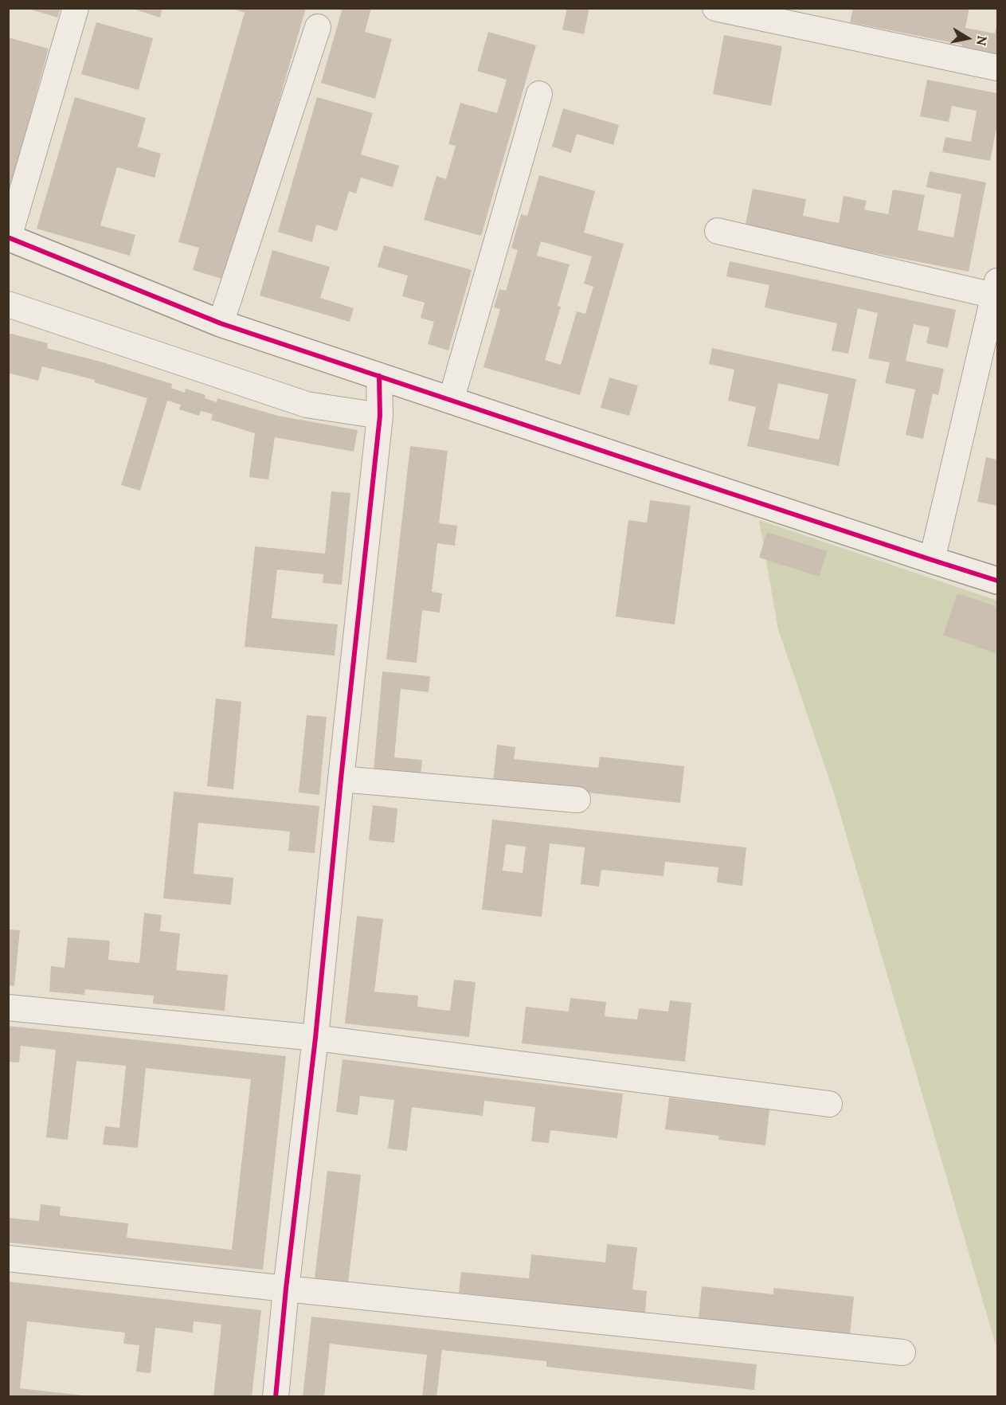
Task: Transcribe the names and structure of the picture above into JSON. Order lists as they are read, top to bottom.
{
  "north": "right"
}
